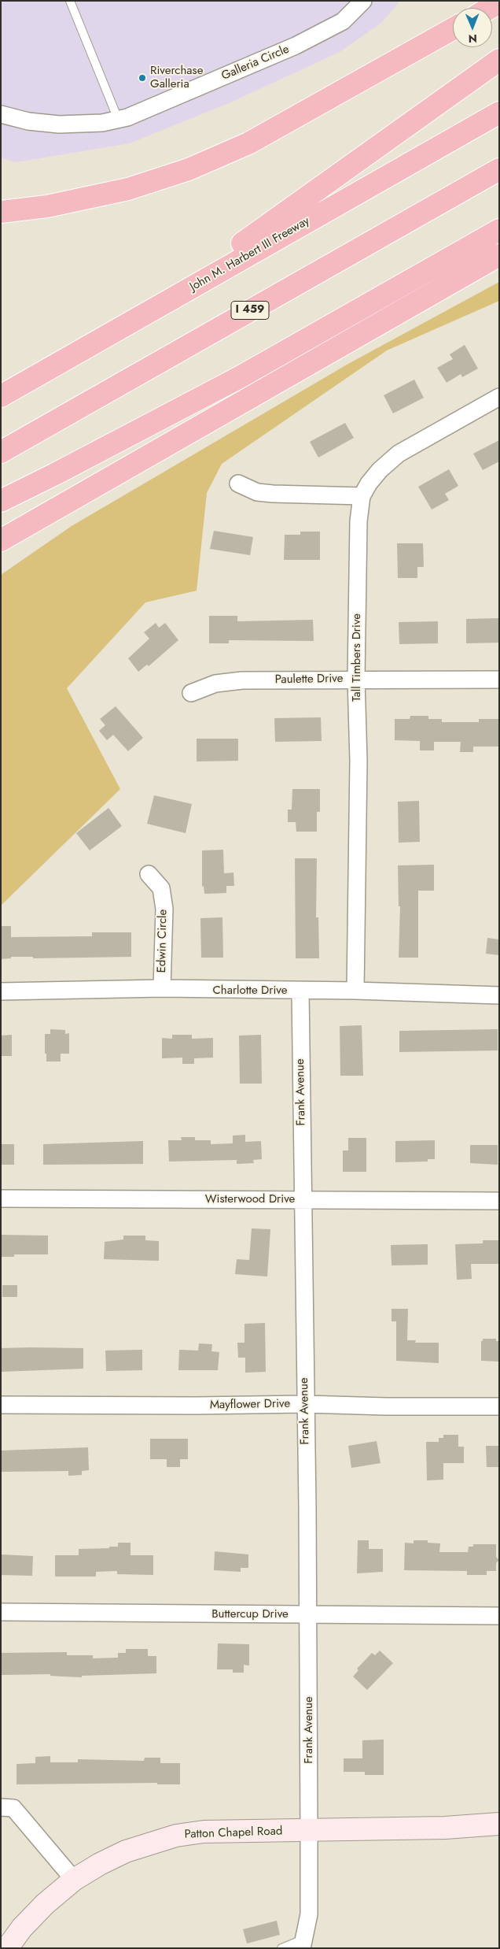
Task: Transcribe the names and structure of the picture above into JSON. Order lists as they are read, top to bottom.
{
  "streets": {
    "highway": ["John M. Harbert III Freeway", "I 459"],
    "street": [
      "Galleria Circle",
      "Tall Timbers Drive",
      "Paulette Drive",
      "Edwin Circle",
      "Charlotte Drive",
      "Frank Avenue",
      "Wisterwood Drive",
      "Mayflower Drive",
      "Buttercup Drive",
      "Patton Chapel Road"
    ]
  },
  "crossings": [
    ["Tall Timbers Drive", "Paulette Drive"],
    ["Tall Timbers Drive", "Charlotte Drive"],
    ["Edwin Circle", "Charlotte Drive"],
    ["Charlotte Drive", "Frank Avenue"],
    ["Frank Avenue", "Wisterwood Drive"],
    ["Frank Avenue", "Mayflower Drive"],
    ["Frank Avenue", "Buttercup Drive"],
    ["Frank Avenue", "Patton Chapel Road"]
  ],
  "places": ["Riverchase Galleria"],
  "north": "bottom"
}
